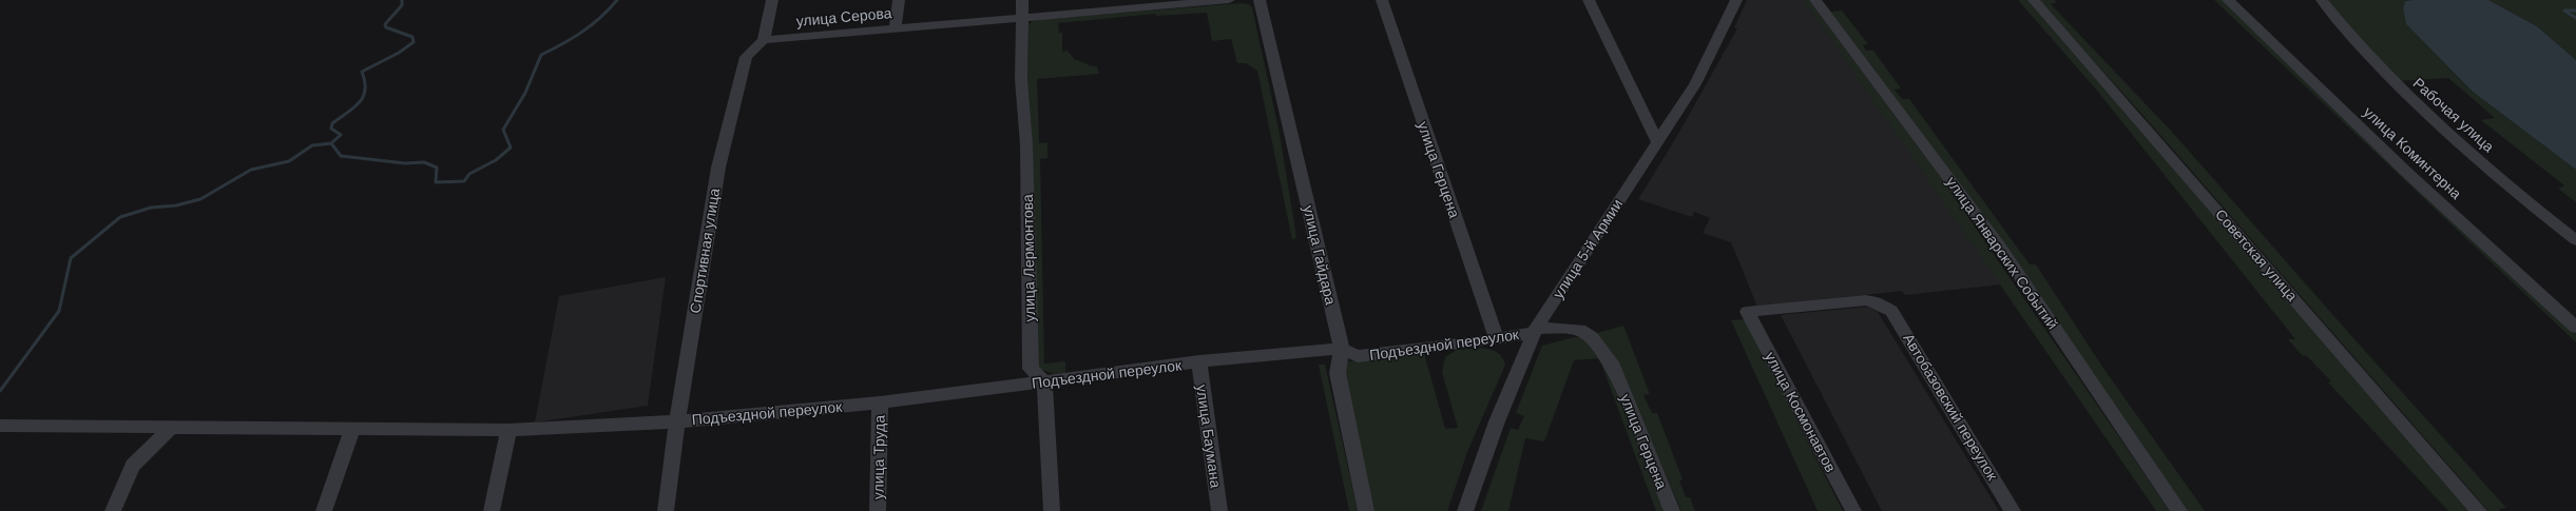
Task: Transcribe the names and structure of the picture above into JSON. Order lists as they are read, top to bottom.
{
  "streets": {
    "street": [
      "улица Серова",
      "Рабочая улица",
      "улица Коминтерна",
      "улица Герцена",
      "улица 5-й Армии",
      "Спортивная улица",
      "улица Январских Событий",
      "улица Гайдара",
      "Советская улица",
      "улица Лермонтова",
      "Подъездной переулок",
      "Автобазовский переулок",
      "улица Космонавтов",
      "улица Баумана",
      "улица Труда"
    ]
  },
  "crossings": [
    ["улица Серова", "Спортивная улица"],
    ["улица Серова", "улица Лермонтова"],
    ["улица Герцена", "улица 5-й Армии"],
    ["улица Герцена", "Подъездной переулок"],
    ["улица 5-й Армии", "Подъездной переулок"],
    ["Спортивная улица", "Подъездной переулок"],
    ["улица Гайдара", "Подъездной переулок"],
    ["улица Лермонтова", "Подъездной переулок"],
    ["Подъездной переулок", "улица Баумана"],
    ["Подъездной переулок", "улица Труда"],
    ["Автобазовский переулок", "улица Космонавтов"]
  ]
}
